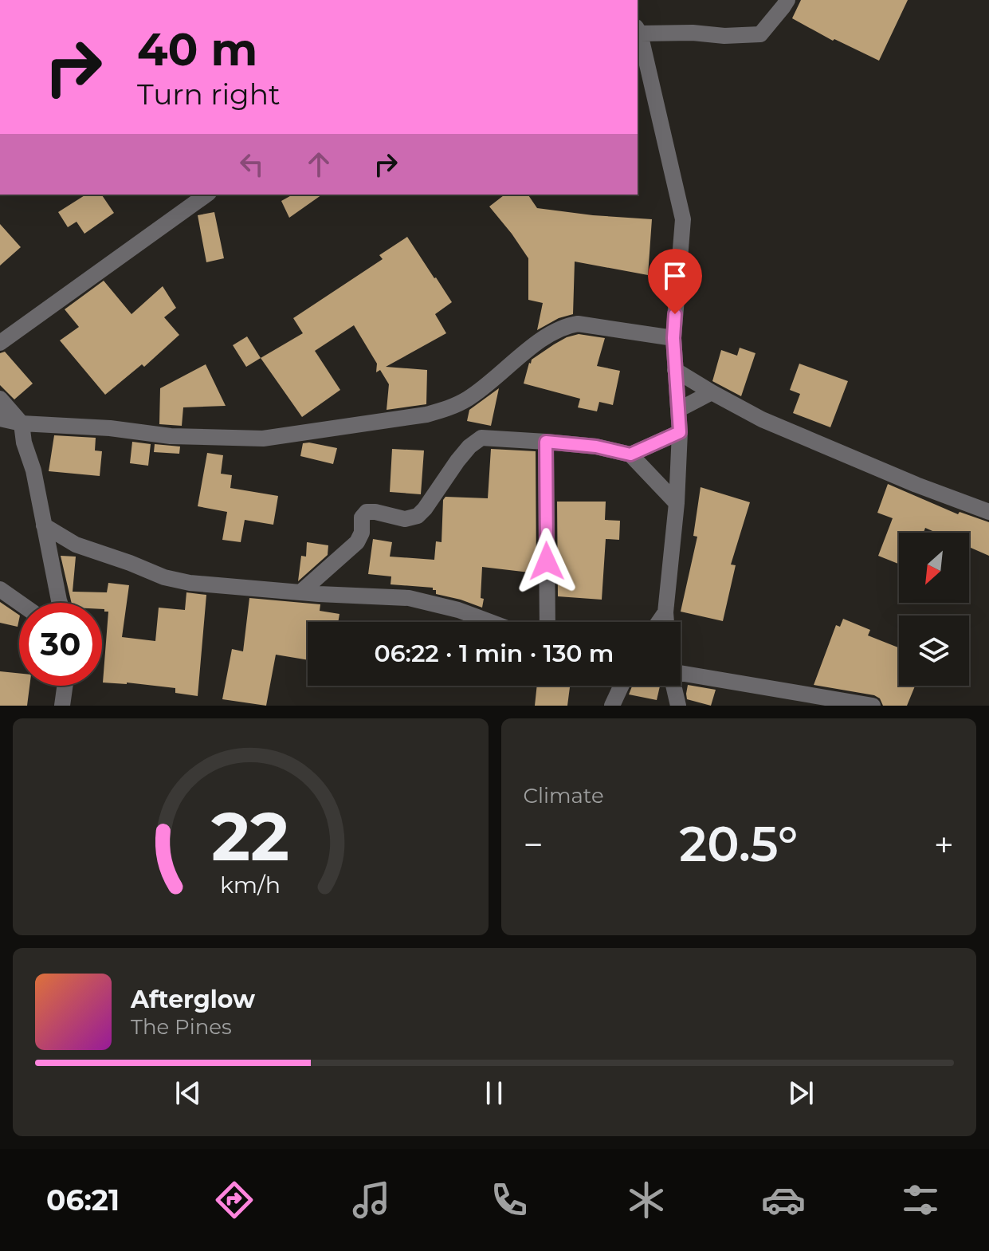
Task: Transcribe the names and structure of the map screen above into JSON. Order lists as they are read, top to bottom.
{
  "north": "bottom left",
  "page": {
    "turn": ["40 m", "Turn right"],
    "limit": "30",
    "trip": "06:22 · 1 min · 130 m",
    "tile": "Climate",
    "heat": ["−", "20.5°", "+"],
    "song": ["Afterglow", "The Pines"],
    "tabs": "06:21",
    "gauge": ["22", "km/h"]
  }
}
